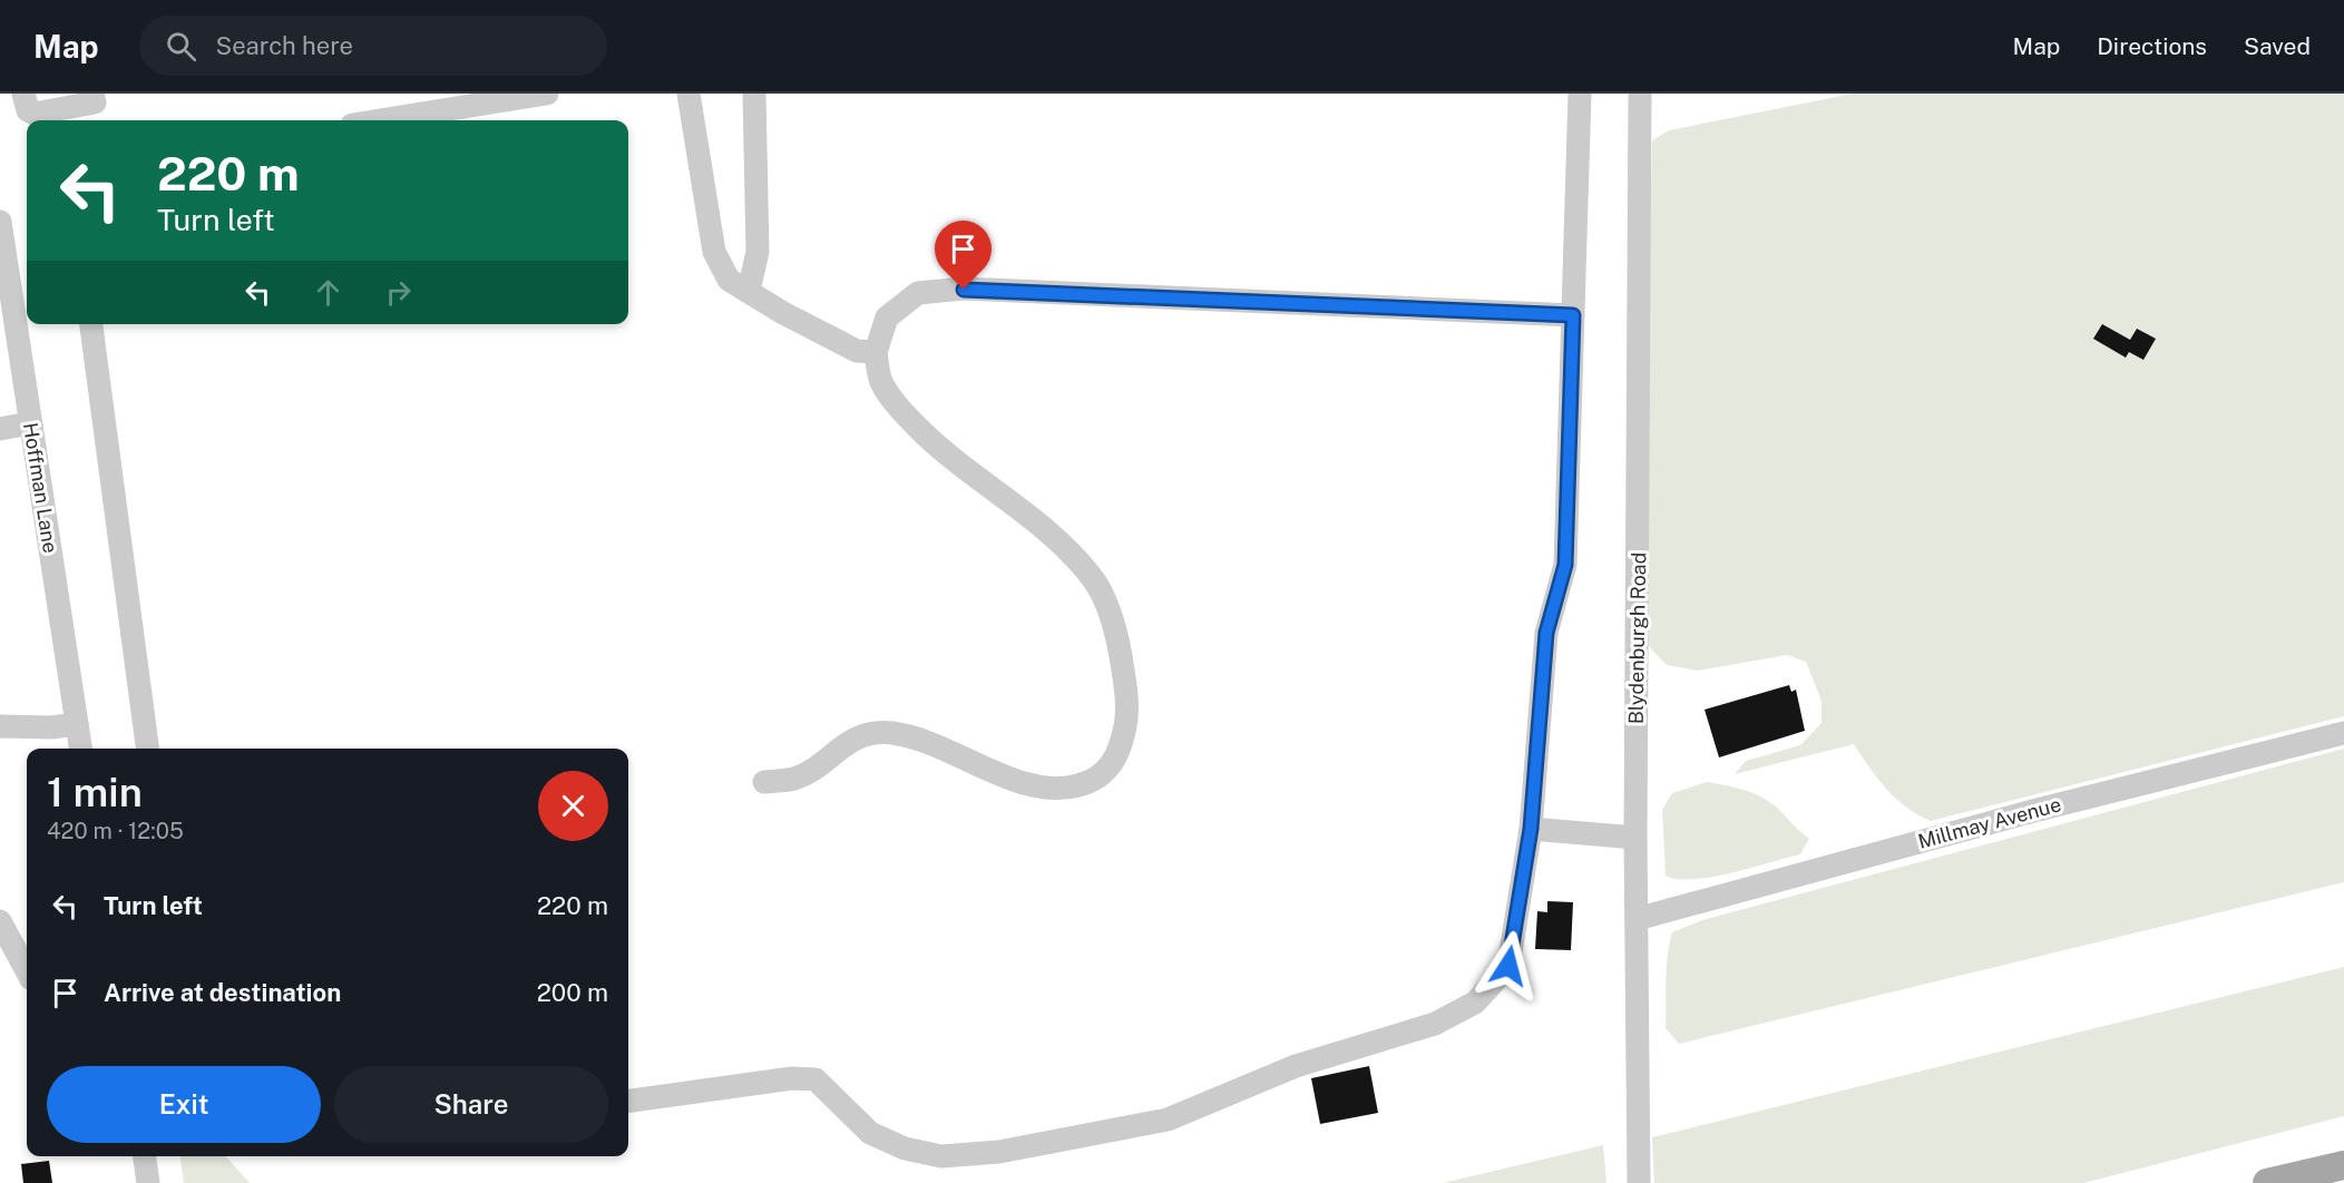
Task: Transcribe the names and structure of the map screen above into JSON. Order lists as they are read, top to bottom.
{
  "streets": {
    "street": ["Hoffman Lane", "Blydenburgh Road", "Millmay Avenue"]
  },
  "crossings": [
    ["Blydenburgh Road", "Millmay Avenue"]
  ],
  "page": {
    "header": "Map",
    "search": "Search here",
    "nav": ["Map", "Directions", "Saved"],
    "turn": ["220 m", "Turn left"],
    "heading": ["1 min", "420 m · 12:05"],
    "list": [
      {
        "name": "Turn left",
        "value": "220 m"
      },
      {
        "name": "Arrive at destination",
        "value": "200 m"
      }
    ],
    "buttons": ["Exit", "Share"]
  }
}
